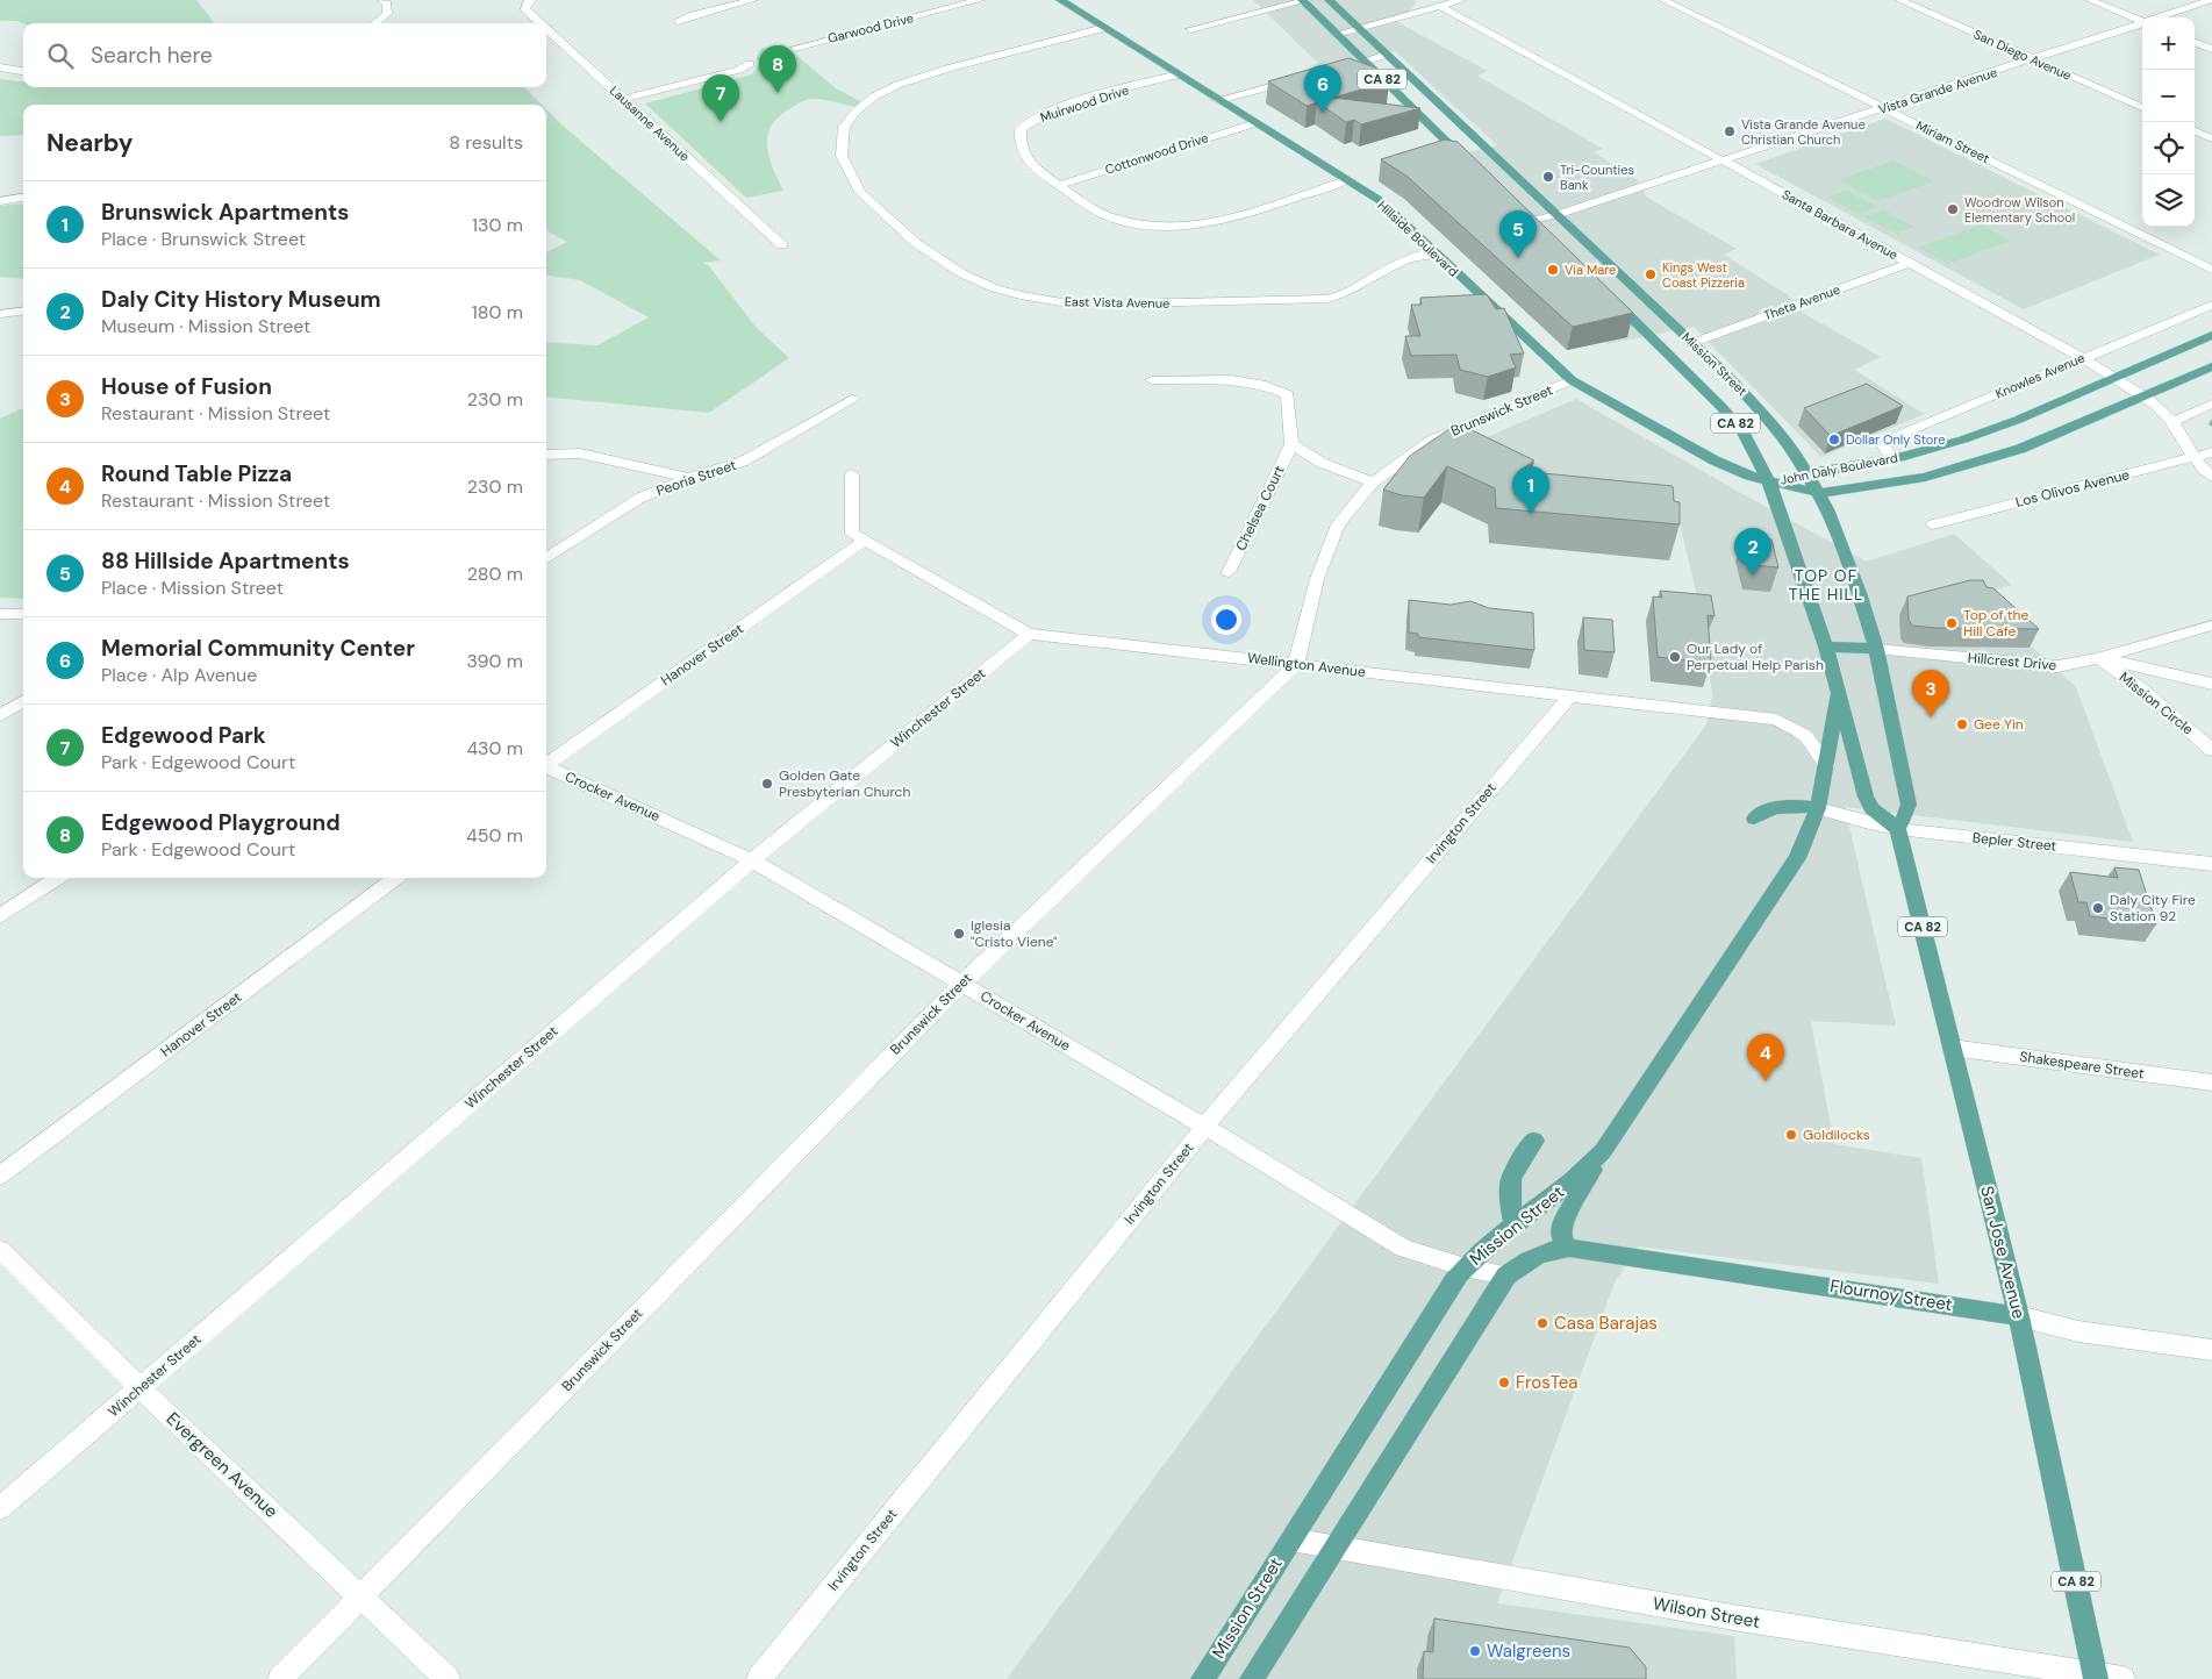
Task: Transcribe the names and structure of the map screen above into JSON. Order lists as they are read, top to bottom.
{
  "streets": {
    "main road": [
      "CA 82",
      "Hillside Boulevard",
      "Mission Street",
      "John Daly Boulevard",
      "San Jose Avenue",
      "Flournoy Street"
    ],
    "street": [
      "Garwood Drive",
      "San Diego Avenue",
      "Vista Grande Avenue",
      "Muirwood Drive",
      "Lausanne Avenue",
      "Miriam Street",
      "Cottonwood Drive",
      "Santa Barbara Avenue",
      "East Vista Avenue",
      "Theta Avenue",
      "Knowles Avenue",
      "Brunswick Street",
      "Peoria Street",
      "Los Olivos Avenue",
      "Chelsea Court",
      "Hanover Street",
      "Hillcrest Drive",
      "Wellington Avenue",
      "Mission Circle",
      "Winchester Street",
      "Crocker Avenue",
      "Irvington Street",
      "Bepler Street",
      "Shakespeare Street",
      "Evergreen Avenue",
      "Wilson Street"
    ]
  },
  "crossings": [
    ["San Diego Avenue", "Vista Grande Avenue"],
    ["Vista Grande Avenue", "Miriam Street"],
    ["Vista Grande Avenue", "Santa Barbara Avenue"],
    ["Vista Grande Avenue", "Mission Street"],
    ["Muirwood Drive", "Cottonwood Drive"],
    ["Muirwood Drive", "Hillside Boulevard"],
    ["Cottonwood Drive", "Hillside Boulevard"],
    ["Santa Barbara Avenue", "Theta Avenue"],
    ["Santa Barbara Avenue", "Knowles Avenue"],
    ["Santa Barbara Avenue", "John Daly Boulevard"],
    ["Santa Barbara Avenue", "Los Olivos Avenue"],
    ["Hillside Boulevard", "East Vista Avenue"],
    ["Hillside Boulevard", "Mission Street"],
    ["Hillside Boulevard", "Brunswick Street"],
    ["Hillside Boulevard", "John Daly Boulevard"],
    ["Theta Avenue", "Mission Street"],
    ["Mission Street", "John Daly Boulevard"],
    ["Mission Street", "Hillcrest Drive"],
    ["Mission Street", "Wellington Avenue"],
    ["Mission Street", "Crocker Avenue"],
    ["Mission Street", "Bepler Street"],
    ["Mission Street", "San Jose Avenue"],
    ["Mission Street", "Flournoy Street"],
    ["Mission Street", "Wilson Street"],
    ["Knowles Avenue", "John Daly Boulevard"],
    ["Brunswick Street", "Wellington Avenue"],
    ["Brunswick Street", "Crocker Avenue"],
    ["Brunswick Street", "Evergreen Avenue"],
    ["Hanover Street", "Wellington Avenue"],
    ["Hillcrest Drive", "Mission Circle"],
    ["Wellington Avenue", "Winchester Street"],
    ["Wellington Avenue", "Irvington Street"],
    ["Winchester Street", "Crocker Avenue"],
    ["Winchester Street", "Evergreen Avenue"],
    ["Crocker Avenue", "Irvington Street"],
    ["Crocker Avenue", "Flournoy Street"],
    ["Bepler Street", "San Jose Avenue"],
    ["Shakespeare Street", "San Jose Avenue"],
    ["San Jose Avenue", "Flournoy Street"],
    ["San Jose Avenue", "Wilson Street"]
  ],
  "districts": ["TOP OF THE HILL"],
  "places": [
    "Vista Grande Avenue Christian Church",
    "Tri-Counties Bank",
    "Woodrow Wilson Elementary School",
    "Via Mare",
    "Kings West Coast Pizzeria",
    "Dollar Only Store",
    "Top of the Hill Cafe",
    "Our Lady of Perpetual Help Parish",
    "Gee Yin",
    "Golden Gate Presbyterian Church",
    "Daly City Fire Station 92",
    "Iglesia \"Cristo Viene\"",
    "Goldilocks",
    "Casa Barajas",
    "FrosTea",
    "Walgreens"
  ],
  "page": {
    "map_buttons": ["+", "−"],
    "search": "Search here",
    "pins": [
      "8",
      "6",
      "7",
      "5",
      "1",
      "2",
      "3",
      "4"
    ],
    "heading": ["Nearby", "8 results"],
    "list": [
      {
        "mark": "1",
        "name": "Brunswick Apartments",
        "note": "Place · Brunswick Street",
        "value": "130 m"
      },
      {
        "mark": "2",
        "name": "Daly City History Museum",
        "note": "Museum · Mission Street",
        "value": "180 m"
      },
      {
        "mark": "3",
        "name": "House of Fusion",
        "note": "Restaurant · Mission Street",
        "value": "230 m"
      },
      {
        "mark": "4",
        "name": "Round Table Pizza",
        "note": "Restaurant · Mission Street",
        "value": "230 m"
      },
      {
        "mark": "5",
        "name": "88 Hillside Apartments",
        "note": "Place · Mission Street",
        "value": "280 m"
      },
      {
        "mark": "6",
        "name": "Memorial Community Center",
        "note": "Place · Alp Avenue",
        "value": "390 m"
      },
      {
        "mark": "7",
        "name": "Edgewood Park",
        "note": "Park · Edgewood Court",
        "value": "430 m"
      },
      {
        "mark": "8",
        "name": "Edgewood Playground",
        "note": "Park · Edgewood Court",
        "value": "450 m"
      }
    ]
  }
}
